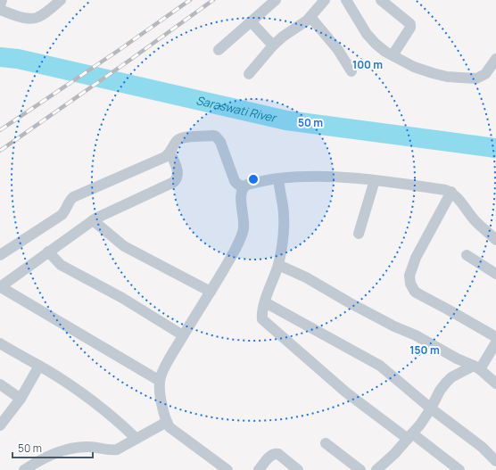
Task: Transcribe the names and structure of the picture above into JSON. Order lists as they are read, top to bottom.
{
  "water": ["Saraswati River"],
  "scale_bar": "50 m",
  "rings": ["100 m", "50 m", "150 m"]
}
